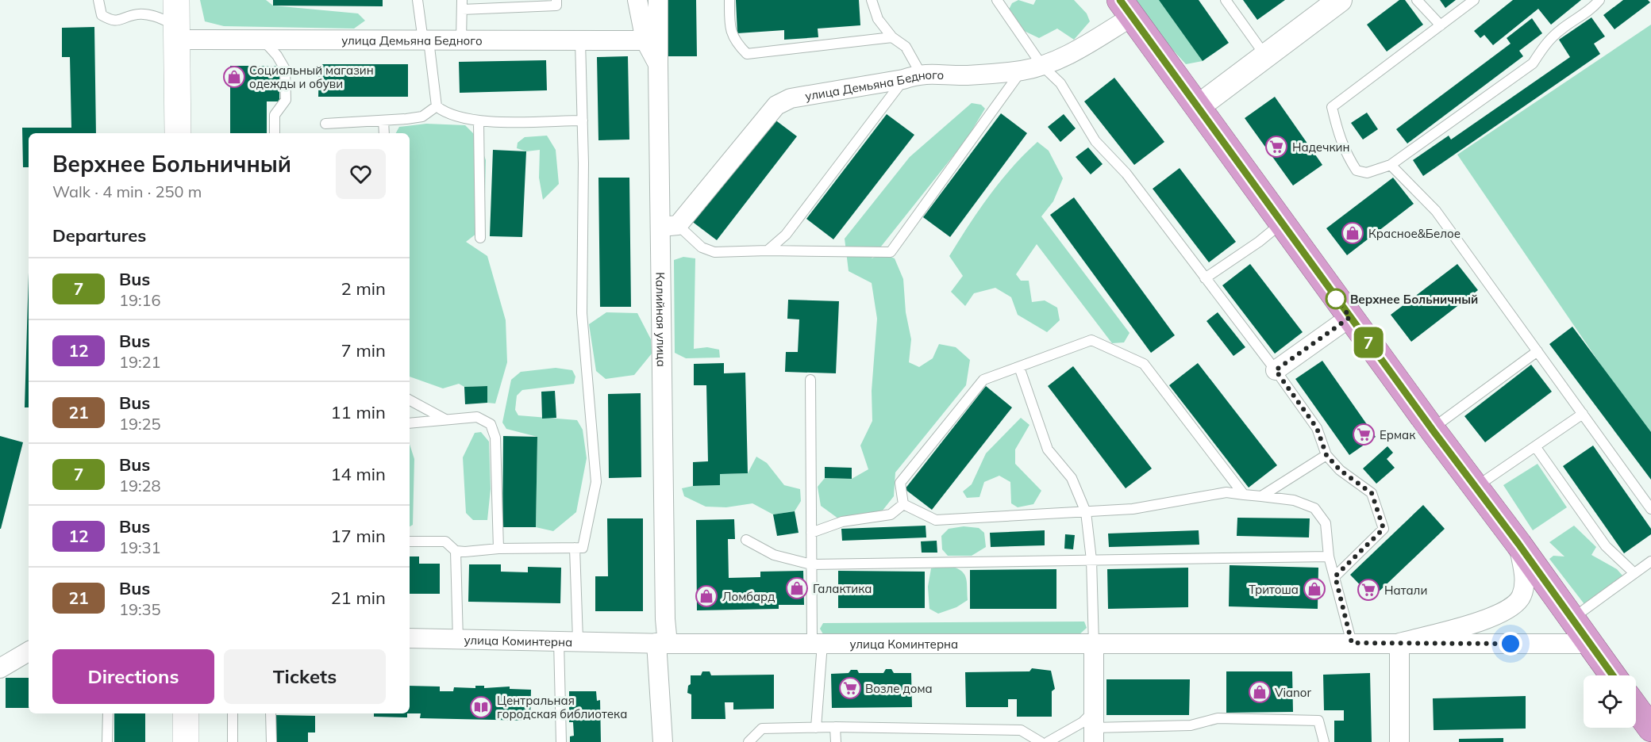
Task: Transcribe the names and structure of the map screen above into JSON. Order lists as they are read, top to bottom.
{
  "streets": {
    "street": ["улица Демьяна Бедного", "Калийная улица", "улица Коминтерна"]
  },
  "crossings": [
    ["улица Демьяна Бедного", "Калийная улица"],
    ["Калийная улица", "улица Коминтерна"]
  ],
  "places": {
    "shop": [
      "Социальный магазин одежды и обуви",
      "Красное&Белое",
      "Галактика",
      "Тритоша",
      "Ломбард",
      "Vianor"
    ],
    "supermarket": [
      "Надечкин",
      "Ермак",
      "Натали",
      "Возле дома"
    ],
    "other": ["Верхнее Больничный"],
    "library": ["Центральная городская библиотека"]
  },
  "lines": ["bus line 7"],
  "page": {
    "on_map": "7",
    "heading": [
      ["Верхнее Больничный", "Walk · 4 min · 250 m"],
      "Departures"
    ],
    "list": [
      {
        "mark": "7",
        "name": "Bus",
        "note": "19:16",
        "value": "2 min"
      },
      {
        "mark": "12",
        "name": "Bus",
        "note": "19:21",
        "value": "7 min"
      },
      {
        "mark": "21",
        "name": "Bus",
        "note": "19:25",
        "value": "11 min"
      },
      {
        "mark": "7",
        "name": "Bus",
        "note": "19:28",
        "value": "14 min"
      },
      {
        "mark": "12",
        "name": "Bus",
        "note": "19:31",
        "value": "17 min"
      },
      {
        "mark": "21",
        "name": "Bus",
        "note": "19:35",
        "value": "21 min"
      }
    ],
    "buttons": ["Directions", "Tickets"]
  }
}
